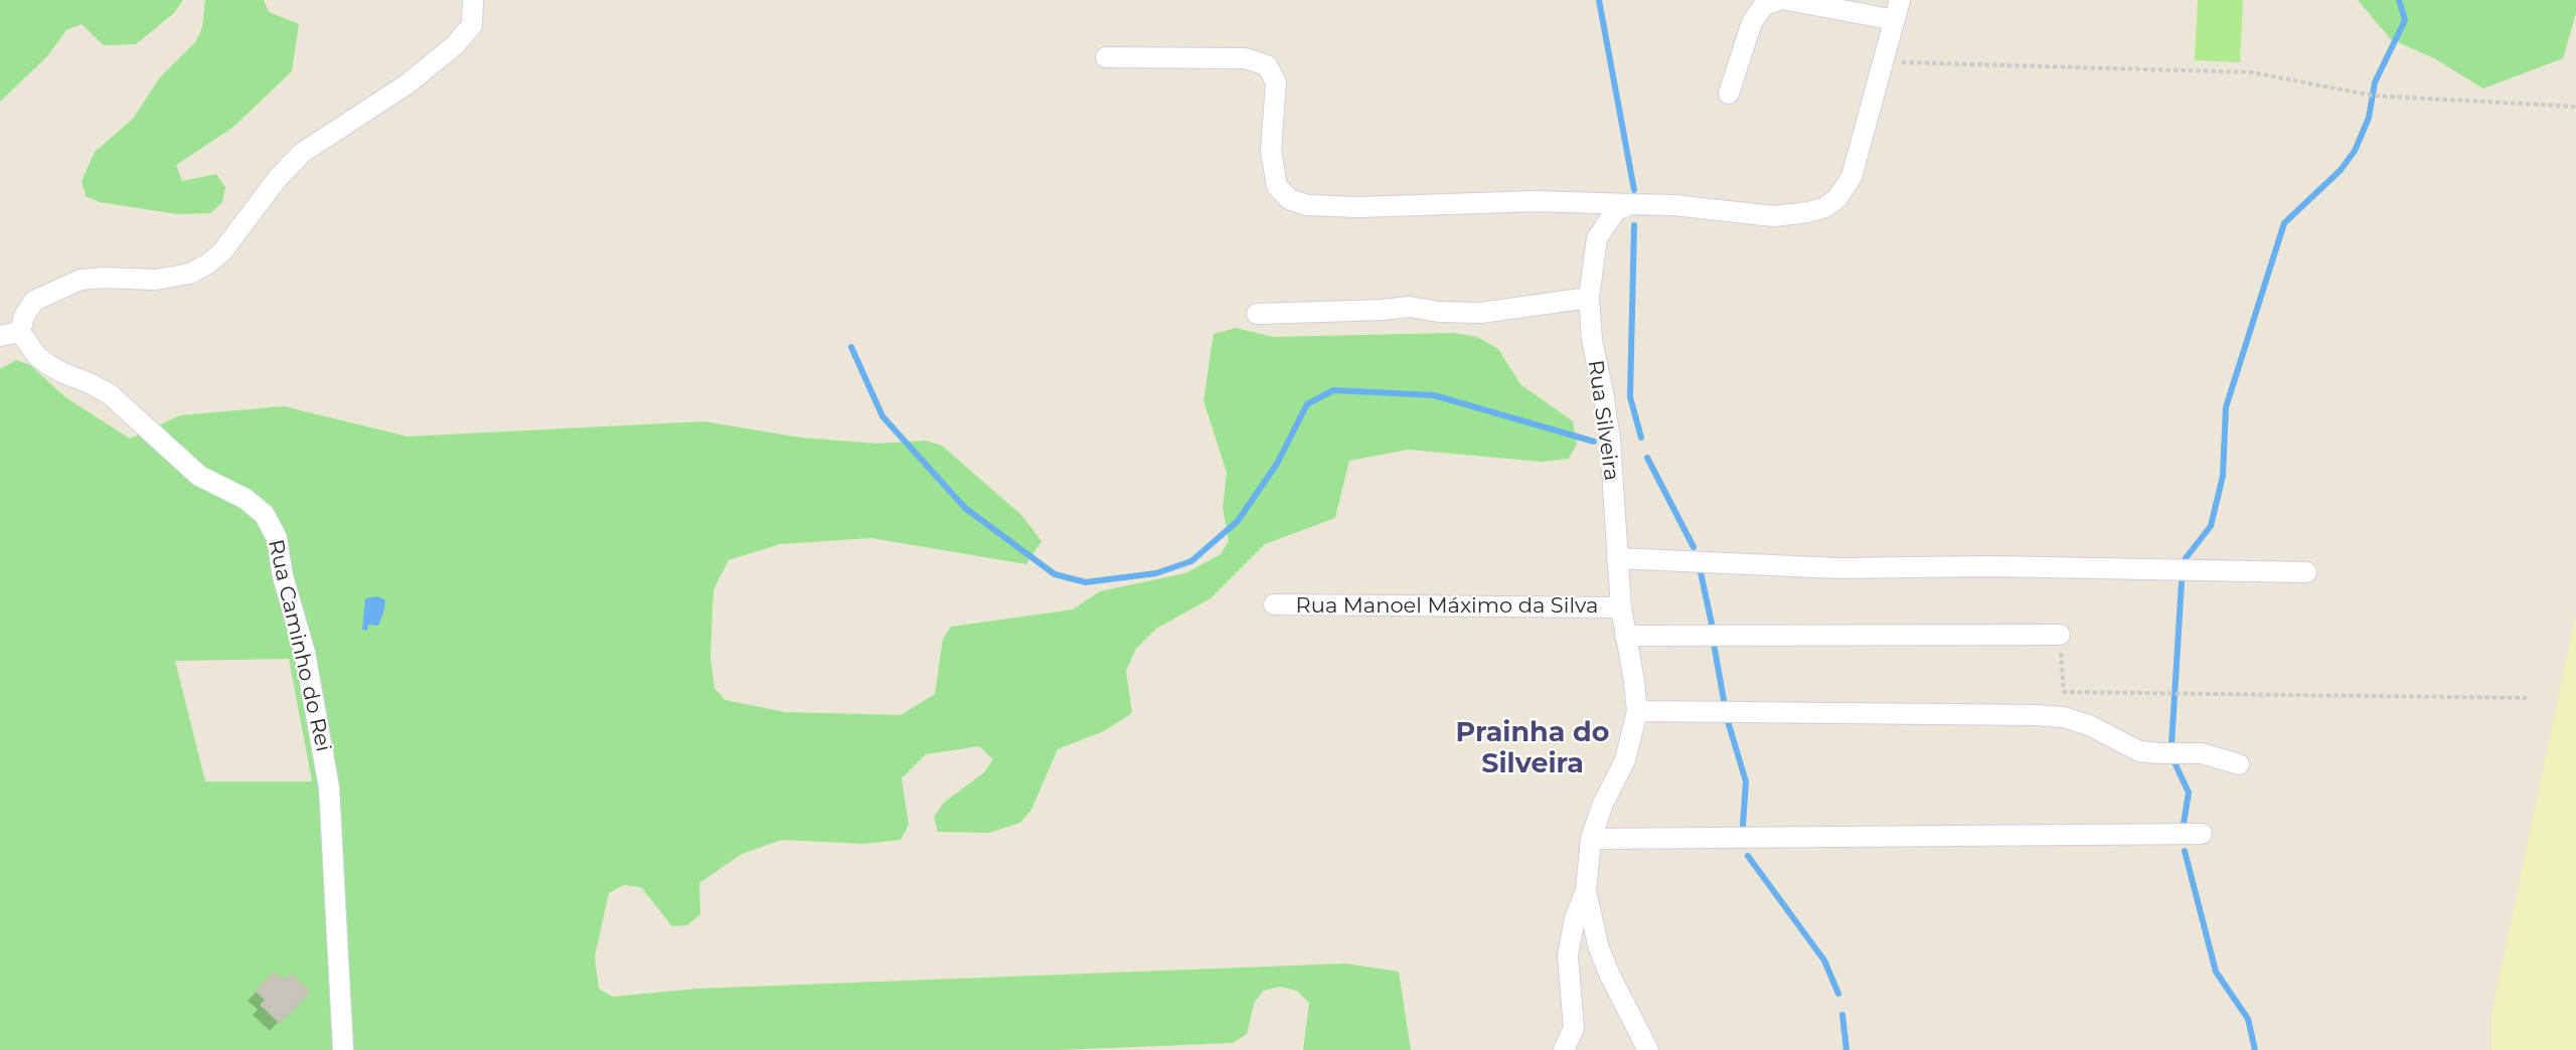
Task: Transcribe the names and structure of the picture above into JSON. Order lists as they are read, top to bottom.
{
  "streets": {
    "street": ["Rua Silveira", "Rua Manoel Máximo da Silva", "Rua Caminho do Rei"]
  },
  "crossings": [
    ["Rua Silveira", "Rua Manoel Máximo da Silva"]
  ],
  "districts": ["Prainha do Silveira"]
}
